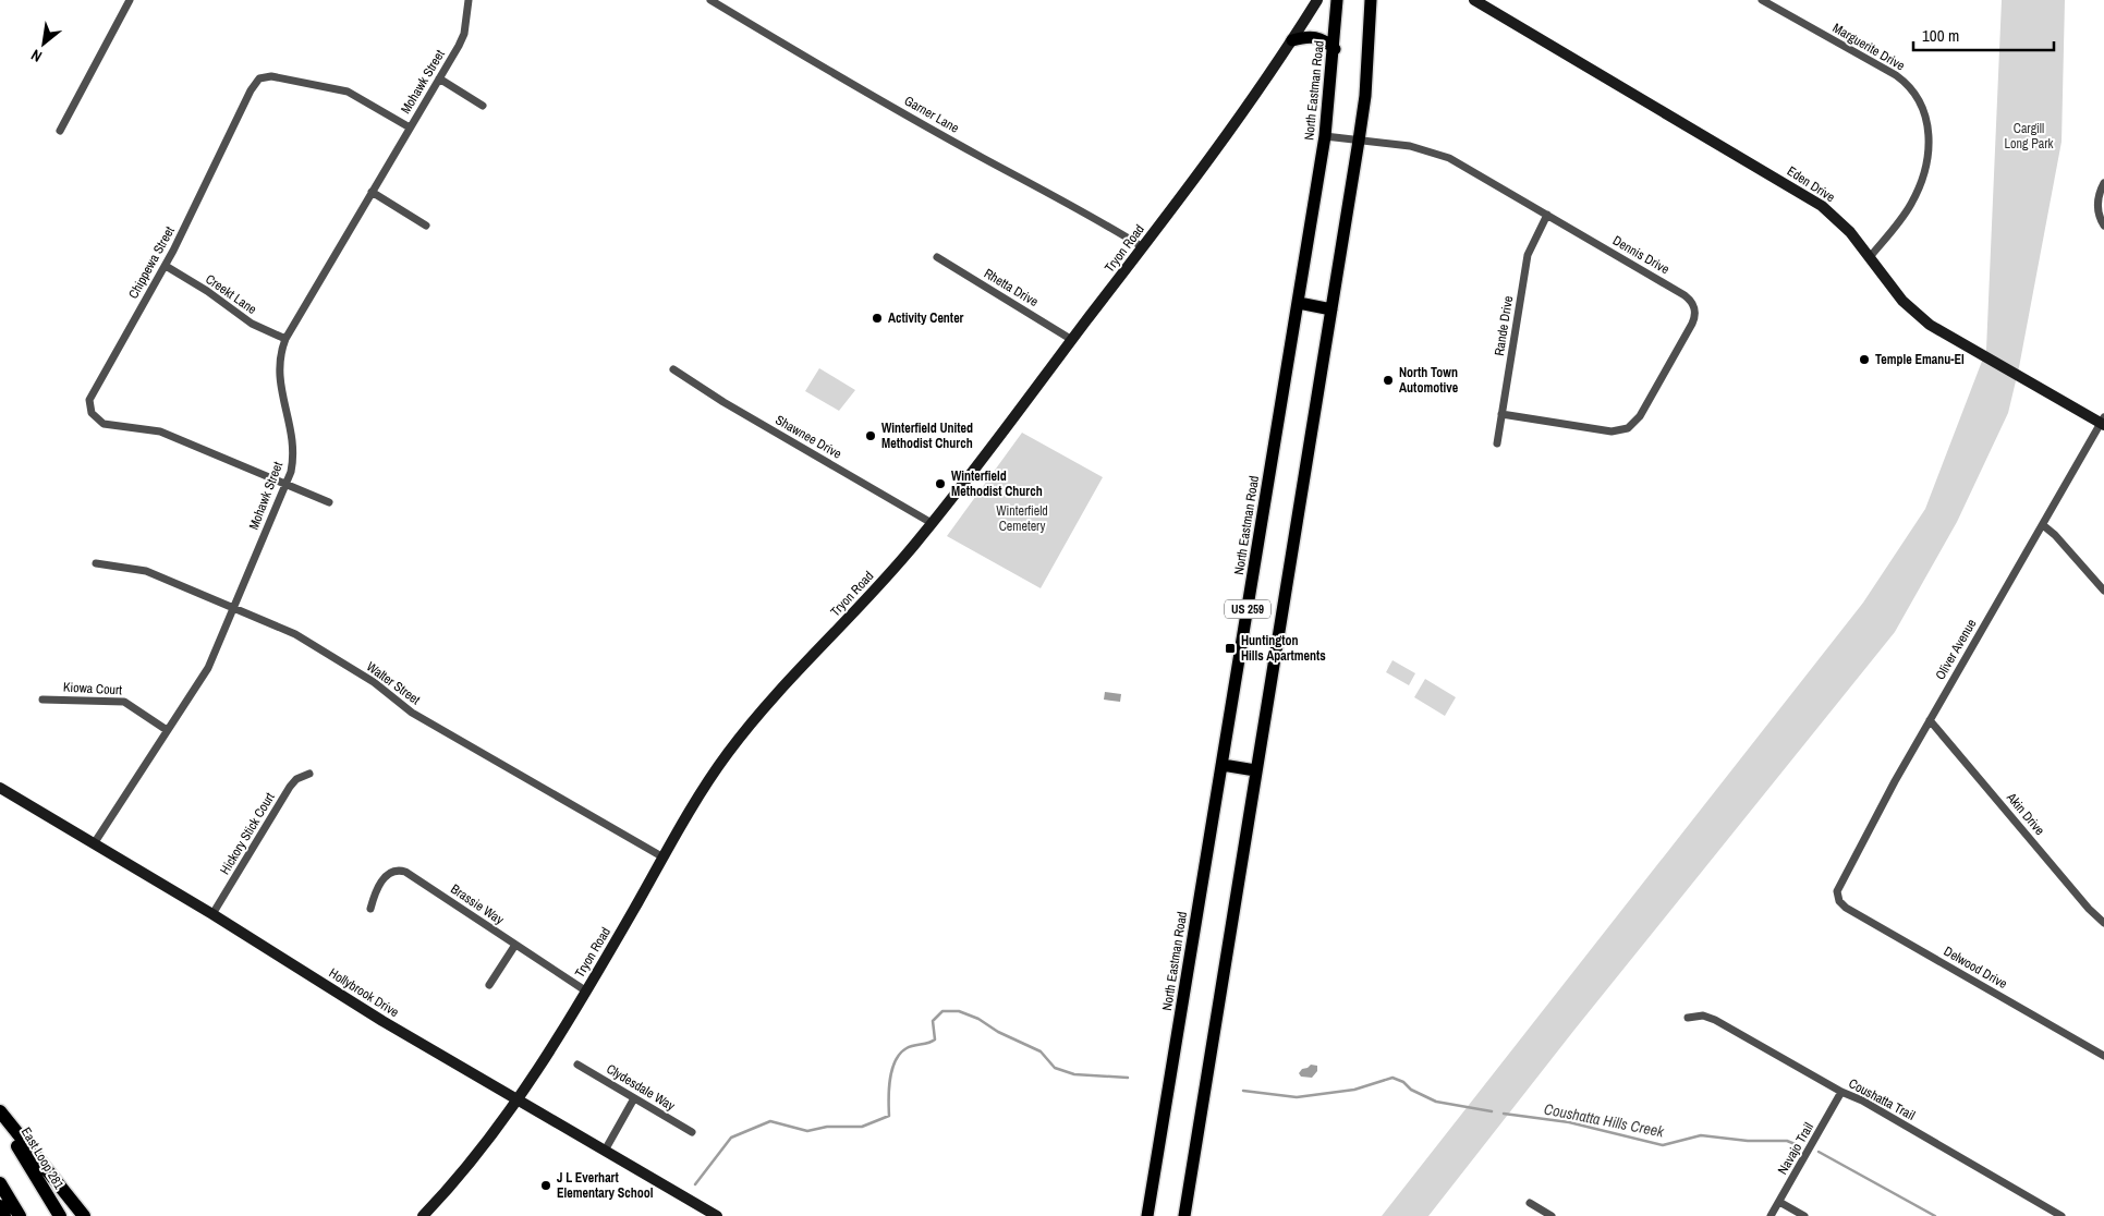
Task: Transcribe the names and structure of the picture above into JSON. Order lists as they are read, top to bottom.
{
  "streets": {
    "highway": ["East Loop 281"],
    "main road": ["North Eastman Road", "US 259"],
    "street": [
      "Marguerite Drive",
      "Mohawk Street",
      "Garner Lane",
      "Eden Drive",
      "Tryon Road",
      "Dennis Drive",
      "Chippewa Street",
      "Rhetta Drive",
      "Creekt Lane",
      "Rande Drive",
      "Shawnee Drive",
      "Oliver Avenue",
      "Walter Street",
      "Kiowa Court",
      "Akin Drive",
      "Hickory Stick Court",
      "Brassie Way",
      "Delwood Drive",
      "Hollybrook Drive",
      "Clydesdale Way",
      "Coushatta Trail",
      "Navajo Trail"
    ]
  },
  "crossings": [
    ["Marguerite Drive", "Eden Drive"],
    ["Mohawk Street", "Chippewa Street"],
    ["Mohawk Street", "Creekt Lane"],
    ["Mohawk Street", "Walter Street"],
    ["Mohawk Street", "Kiowa Court"],
    ["Mohawk Street", "Hollybrook Drive"],
    ["North Eastman Road", "Dennis Drive"],
    ["Garner Lane", "Tryon Road"],
    ["Eden Drive", "Oliver Avenue"],
    ["Tryon Road", "Rhetta Drive"],
    ["Tryon Road", "Shawnee Drive"],
    ["Tryon Road", "Walter Street"],
    ["Tryon Road", "Brassie Way"],
    ["Tryon Road", "Hollybrook Drive"],
    ["Dennis Drive", "Rande Drive"],
    ["Dennis Drive", "US 259"],
    ["Chippewa Street", "Creekt Lane"],
    ["Oliver Avenue", "Akin Drive"],
    ["Oliver Avenue", "Delwood Drive"],
    ["Hickory Stick Court", "Hollybrook Drive"],
    ["Coushatta Trail", "Navajo Trail"]
  ],
  "water": ["Coushatta Hills Creek"],
  "parks": ["Cargill Long Park", "Winterfield Cemetery"],
  "places": {
    "other": [
      "Activity Center",
      "Temple Emanu-El",
      "North Town Automotive",
      "Winterfield United Methodist Church",
      "Winterfield Methodist Church",
      "J L Everhart Elementary School"
    ],
    "transit": ["Huntington Hills Apartments"]
  },
  "scale_bar": "100 m",
  "north": "bottom left"
}
